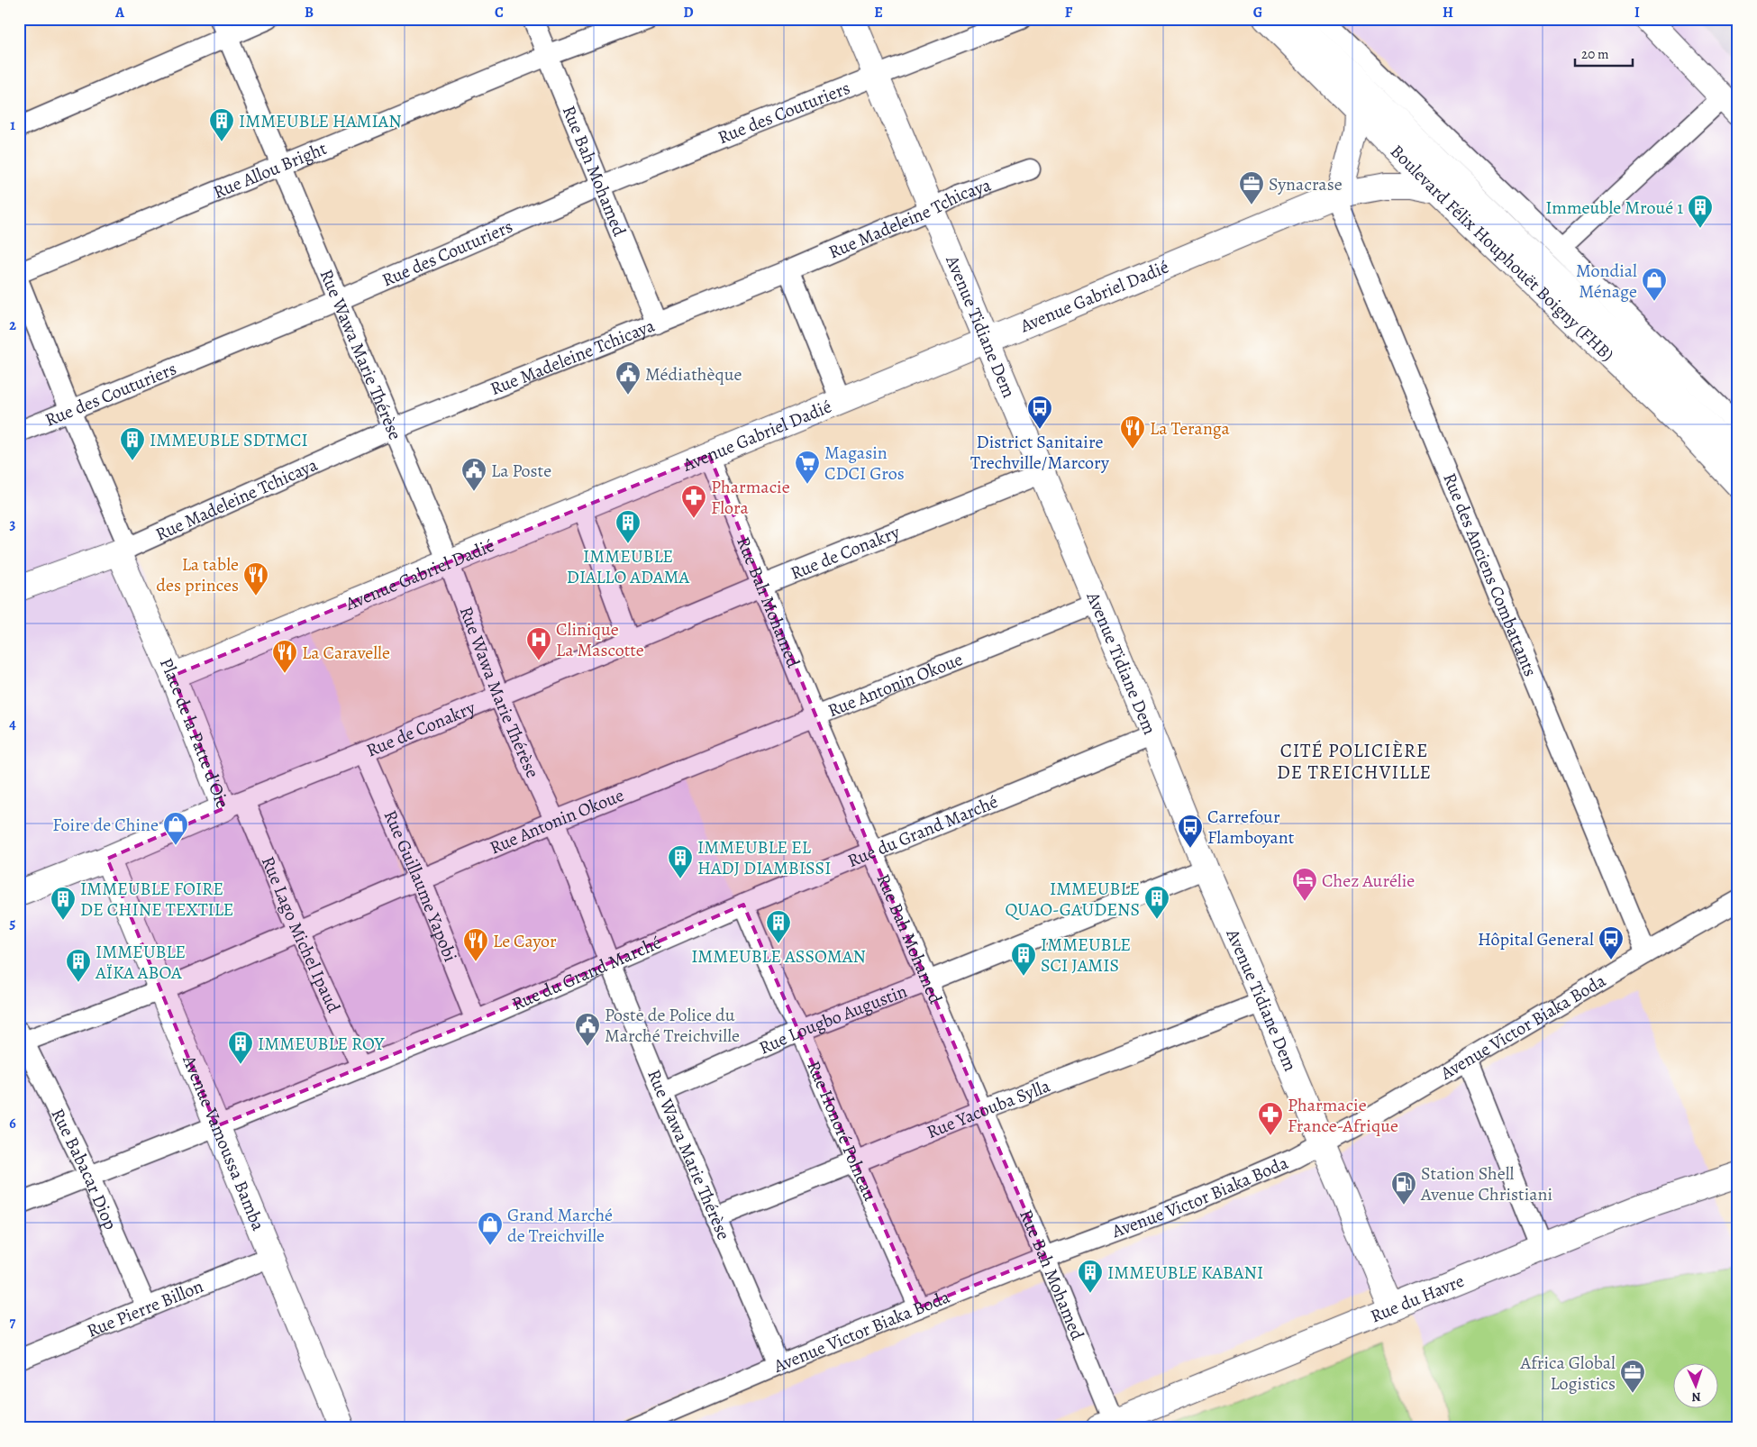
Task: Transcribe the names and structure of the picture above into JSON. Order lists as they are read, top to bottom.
{
  "streets": {
    "street": [
      "Rue des Couturiers",
      "Rue Allou Bright",
      "Rue Bah Mohamed",
      "Rue Madeleine Tchicaya",
      "Boulevard Félix Houphouët Boigny (FHB)",
      "Avenue Gabriel Dadié",
      "Avenue Tidiane Dem",
      "Rue Wawa Marie Thérèse",
      "Rue de Conakry",
      "Rue des Anciens Combattants",
      "Rue Antonin Okoue",
      "Place de la Patte d'Oie",
      "Rue du Grand Marché",
      "Rue Guillaume Yapobi",
      "Rue Lago Michel Ipaud",
      "Rue Lougbo Augustin",
      "Avenue Victor Biaka Boda",
      "Rue Yacouba Sylla",
      "Rue Honoré Polneau",
      "Avenue Vamoussa Bamba",
      "Rue Babacar Diop",
      "Rue du Havre",
      "Rue Pierre Billon"
    ]
  },
  "crossings": [
    ["Rue des Couturiers", "Rue Bah Mohamed"],
    ["Rue des Couturiers", "Avenue Tidiane Dem"],
    ["Rue des Couturiers", "Rue Wawa Marie Thérèse"],
    ["Rue Allou Bright", "Rue Bah Mohamed"],
    ["Rue Allou Bright", "Rue Wawa Marie Thérèse"],
    ["Rue Bah Mohamed", "Rue Madeleine Tchicaya"],
    ["Rue Bah Mohamed", "Avenue Gabriel Dadié"],
    ["Rue Bah Mohamed", "Rue de Conakry"],
    ["Rue Bah Mohamed", "Rue Antonin Okoue"],
    ["Rue Bah Mohamed", "Rue du Grand Marché"],
    ["Rue Bah Mohamed", "Rue Lougbo Augustin"],
    ["Rue Bah Mohamed", "Avenue Victor Biaka Boda"],
    ["Rue Bah Mohamed", "Rue Yacouba Sylla"],
    ["Rue Bah Mohamed", "Rue du Havre"],
    ["Rue Madeleine Tchicaya", "Avenue Tidiane Dem"],
    ["Rue Madeleine Tchicaya", "Rue Wawa Marie Thérèse"],
    ["Rue Madeleine Tchicaya", "Place de la Patte d'Oie"],
    ["Boulevard Félix Houphouët Boigny (FHB)", "Avenue Gabriel Dadié"],
    ["Avenue Gabriel Dadié", "Avenue Tidiane Dem"],
    ["Avenue Gabriel Dadié", "Rue Wawa Marie Thérèse"],
    ["Avenue Gabriel Dadié", "Rue des Anciens Combattants"],
    ["Avenue Gabriel Dadié", "Place de la Patte d'Oie"],
    ["Avenue Tidiane Dem", "Rue de Conakry"],
    ["Avenue Tidiane Dem", "Rue Antonin Okoue"],
    ["Avenue Tidiane Dem", "Rue du Grand Marché"],
    ["Avenue Tidiane Dem", "Rue Lougbo Augustin"],
    ["Avenue Tidiane Dem", "Avenue Victor Biaka Boda"],
    ["Avenue Tidiane Dem", "Rue Yacouba Sylla"],
    ["Avenue Tidiane Dem", "Rue du Havre"],
    ["Rue Wawa Marie Thérèse", "Rue de Conakry"],
    ["Rue Wawa Marie Thérèse", "Rue Antonin Okoue"],
    ["Rue Wawa Marie Thérèse", "Rue du Grand Marché"],
    ["Rue Wawa Marie Thérèse", "Rue Lougbo Augustin"],
    ["Rue Wawa Marie Thérèse", "Avenue Victor Biaka Boda"],
    ["Rue Wawa Marie Thérèse", "Rue Yacouba Sylla"],
    ["Rue de Conakry", "Place de la Patte d'Oie"],
    ["Rue de Conakry", "Rue Guillaume Yapobi"],
    ["Rue de Conakry", "Rue Lago Michel Ipaud"],
    ["Rue des Anciens Combattants", "Avenue Victor Biaka Boda"],
    ["Rue Antonin Okoue", "Rue Guillaume Yapobi"],
    ["Rue Antonin Okoue", "Rue Lago Michel Ipaud"],
    ["Rue Antonin Okoue", "Avenue Vamoussa Bamba"],
    ["Rue Antonin Okoue", "Rue Babacar Diop"],
    ["Place de la Patte d'Oie", "Rue Lago Michel Ipaud"],
    ["Place de la Patte d'Oie", "Avenue Vamoussa Bamba"],
    ["Rue du Grand Marché", "Rue Guillaume Yapobi"],
    ["Rue du Grand Marché", "Rue Lago Michel Ipaud"],
    ["Rue du Grand Marché", "Rue Honoré Polneau"],
    ["Rue du Grand Marché", "Avenue Vamoussa Bamba"],
    ["Rue du Grand Marché", "Rue Babacar Diop"],
    ["Rue Lougbo Augustin", "Rue Honoré Polneau"],
    ["Avenue Victor Biaka Boda", "Rue Honoré Polneau"],
    ["Rue Yacouba Sylla", "Rue Honoré Polneau"],
    ["Avenue Vamoussa Bamba", "Rue Pierre Billon"],
    ["Rue Babacar Diop", "Rue Pierre Billon"]
  ],
  "districts": ["CITÉ POLICIÈRE DE TREICHVILLE"],
  "places": {
    "building": [
      "IMMEUBLE HAMIAN",
      "Immeuble Mroué 1",
      "IMMEUBLE SDTMCI",
      "IMMEUBLE DIALLO ADAMA",
      "IMMEUBLE EL HADJ DIAMBISSI",
      "IMMEUBLE QUAO-GAUDENS",
      "IMMEUBLE FOIRE DE CHINE TEXTILE",
      "IMMEUBLE ASSOMAN",
      "IMMEUBLE SCI JAMIS",
      "IMMEUBLE AÏKA ABOA",
      "IMMEUBLE ROY",
      "IMMEUBLE KABANI"
    ],
    "office": ["Synacrase", "Africa Global Logistics"],
    "shop": ["Mondial Ménage", "Foire de Chine", "Grand Marché de Treichville"],
    "public building": ["Médiathèque", "La Poste", "Poste de Police du Marché Treichville"],
    "bus stop": ["District Sanitaire Trechville/Marcory", "Carrefour Flamboyant", "Hôpital General"],
    "restaurant": [
      "La Teranga",
      "La table des princes",
      "La Caravelle",
      "Le Cayor"
    ],
    "supermarket": ["Magasin CDCI Gros"],
    "pharmacy": ["Pharmacie Flora", "Pharmacie France-Afrique"],
    "hospital": ["Clinique La Mascotte"],
    "hotel": ["Chez Aurélie"],
    "fuel station": ["Station Shell Avenue Christiani"]
  },
  "scale_bar": "20 m",
  "north": "bottom",
  "grid": {
    "columns": [
      "A",
      "B",
      "C",
      "D",
      "E",
      "F",
      "G",
      "H",
      "I"
    ],
    "rows": [
      "1",
      "2",
      "3",
      "4",
      "5",
      "6",
      "7"
    ]
  }
}
